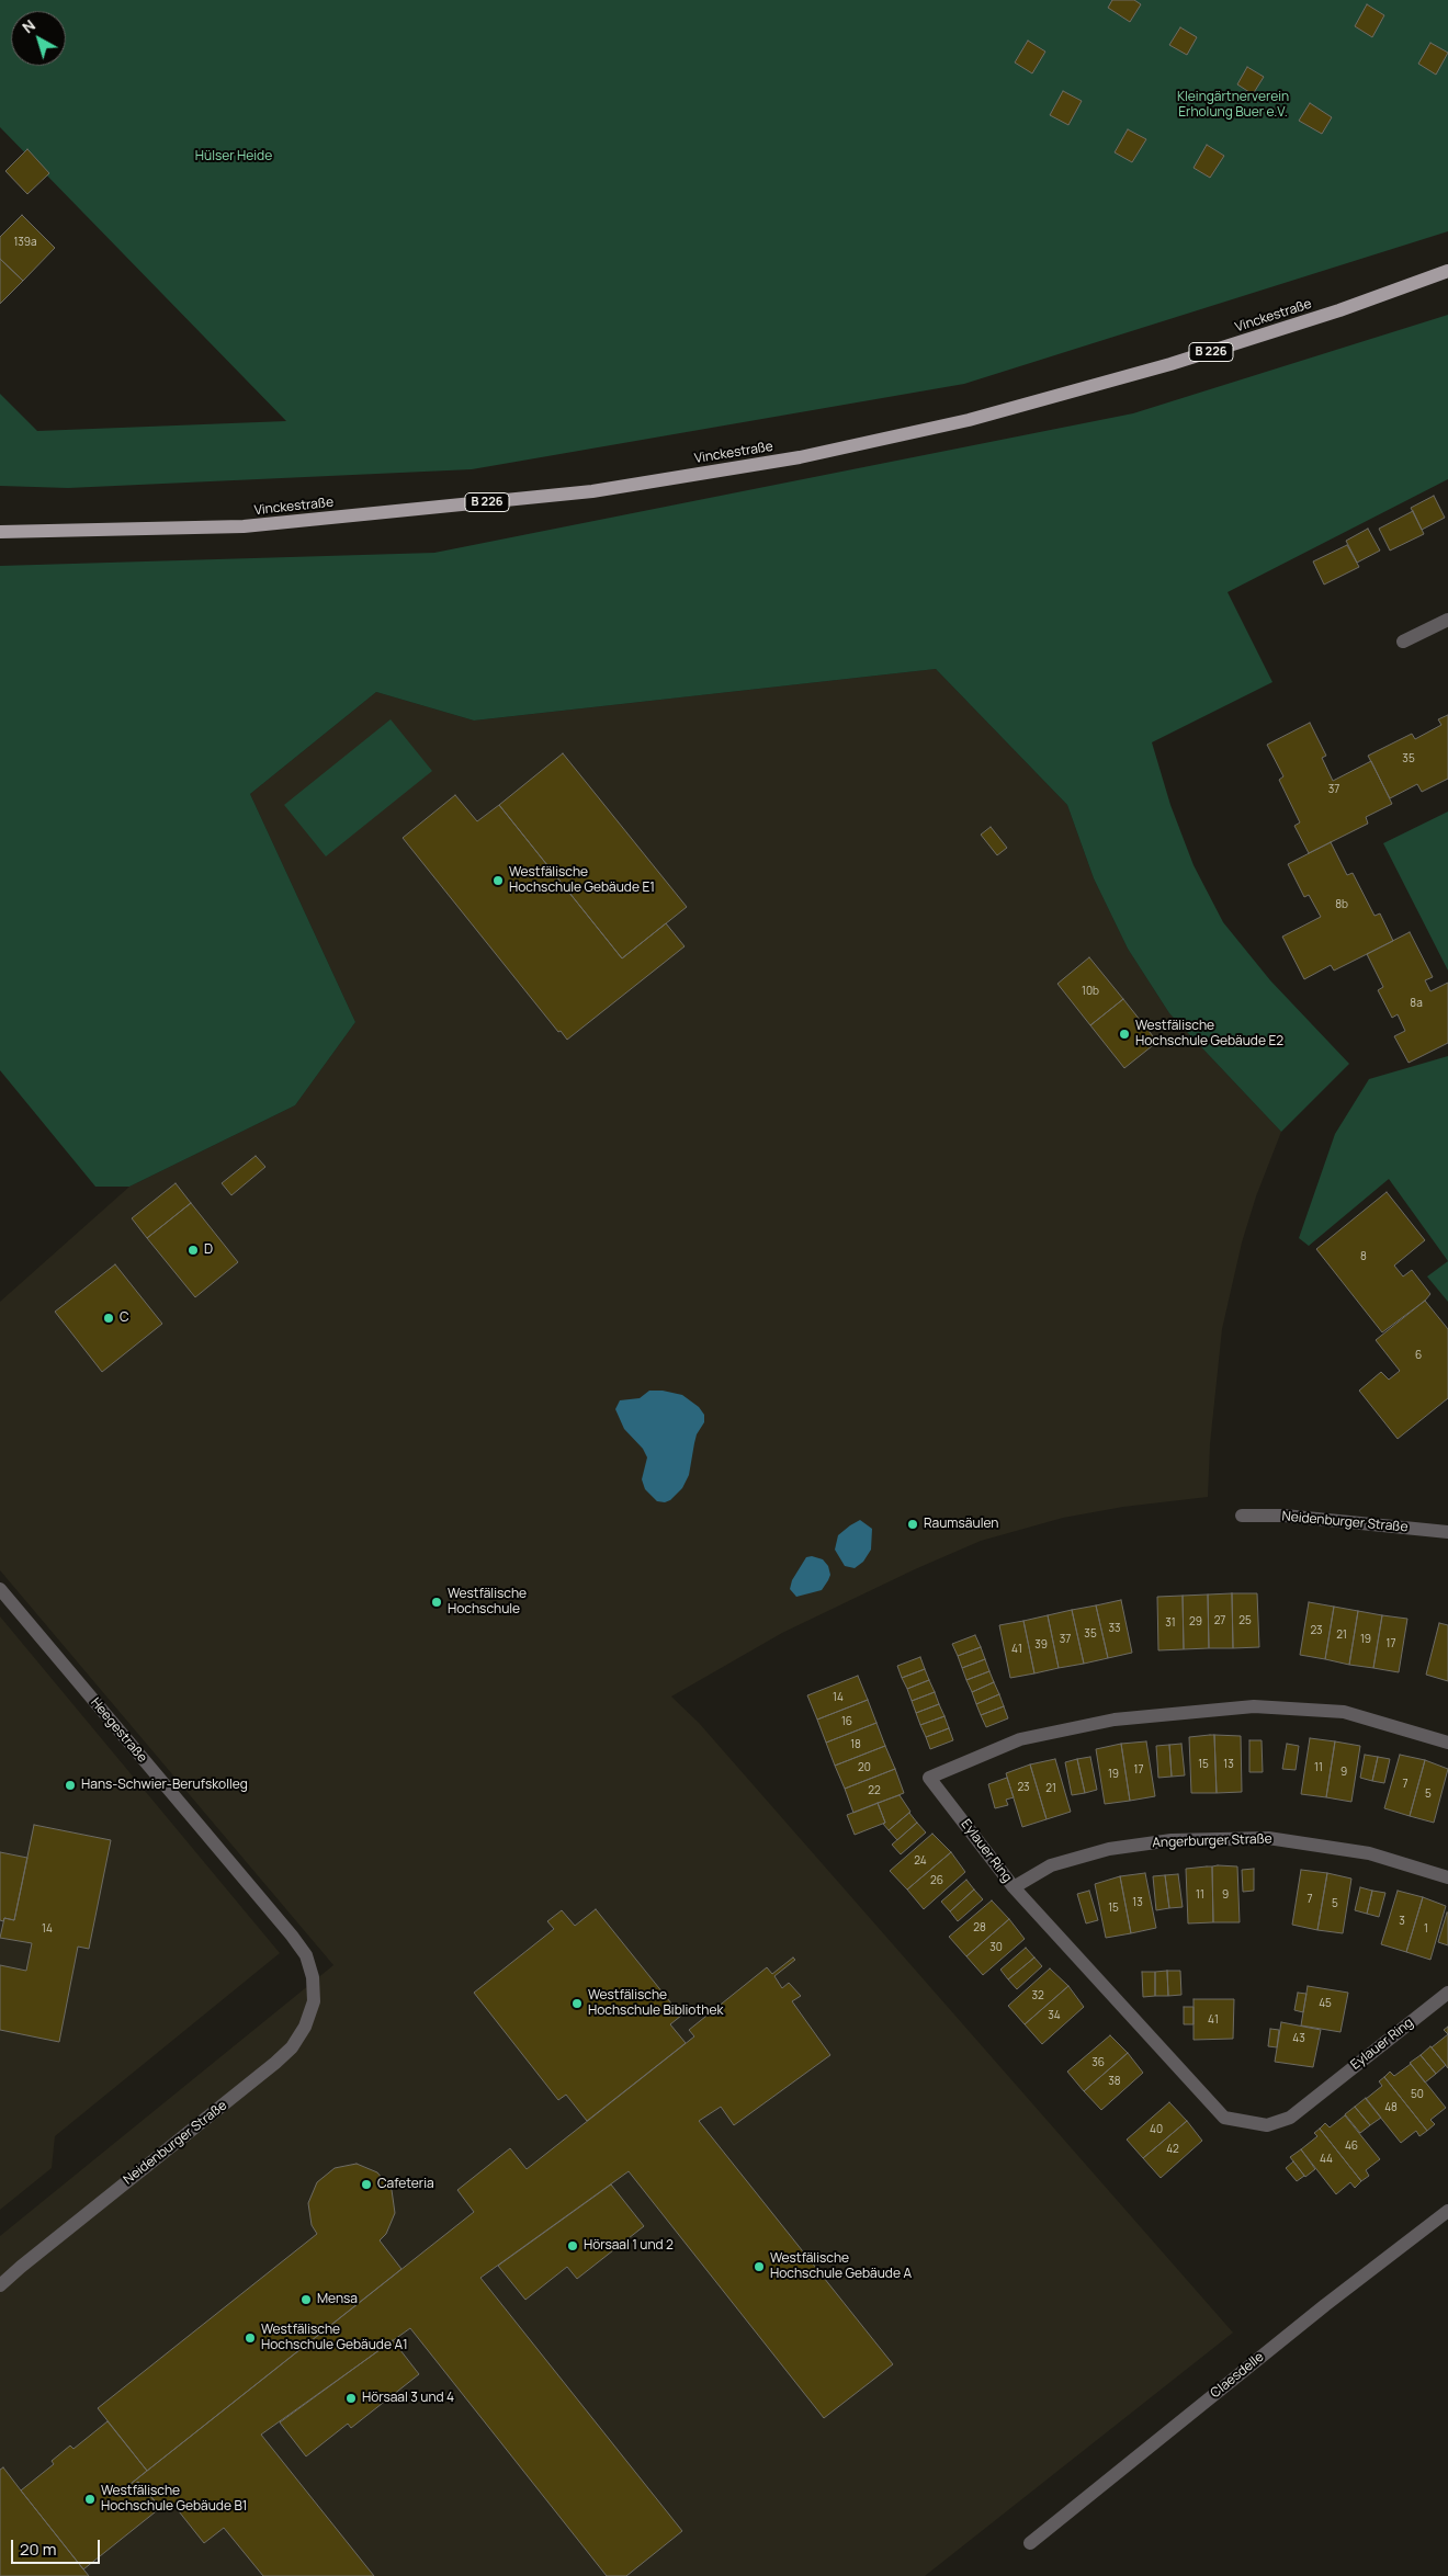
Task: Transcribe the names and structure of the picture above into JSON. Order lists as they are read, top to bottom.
{
  "streets": {
    "main road": ["Vinckestraße", "B 226"],
    "street": [
      "Neidenburger Straße",
      "Heegestraße",
      "Angerburger Straße",
      "Eylauer Ring",
      "Claesdelle"
    ]
  },
  "crossings": [
    ["Neidenburger Straße", "Heegestraße"],
    ["Angerburger Straße", "Eylauer Ring"]
  ],
  "parks": ["Kleingärtnerverein Erholung Buer e.V.", "Hülser Heide"],
  "places": [
    "Westfälische Hochschule Gebäude E1",
    "Westfälische Hochschule Gebäude E2",
    "D",
    "C",
    "Raumsäulen",
    "Westfälische Hochschule",
    "Hans-Schwier-Berufskolleg",
    "Westfälische Hochschule Bibliothek",
    "Cafeteria",
    "Hörsaal 1 und 2",
    "Westfälische Hochschule Gebäude A",
    "Mensa",
    "Westfälische Hochschule Gebäude A1",
    "Hörsaal 3 und 4",
    "Westfälische Hochschule Gebäude B1"
  ],
  "house_numbers": [
    "139a",
    "35",
    "37",
    "8b",
    "10b",
    "8a",
    "8",
    "6",
    "27",
    "25",
    "29",
    "31",
    "33",
    "23",
    "35",
    "21",
    "37",
    "19",
    "17",
    "39",
    "41",
    "14",
    "16",
    "18",
    "15",
    "13",
    "20",
    "11",
    "17",
    "9",
    "19",
    "7",
    "23",
    "21",
    "22",
    "5",
    "24",
    "26",
    "11",
    "9",
    "7",
    "13",
    "5",
    "15",
    "3",
    "28",
    "14",
    "1",
    "30",
    "32",
    "45",
    "34",
    "41",
    "43",
    "36",
    "38",
    "50",
    "48",
    "40",
    "46",
    "42",
    "44"
  ],
  "scale_bar": "20 m",
  "north": "top left"
}
